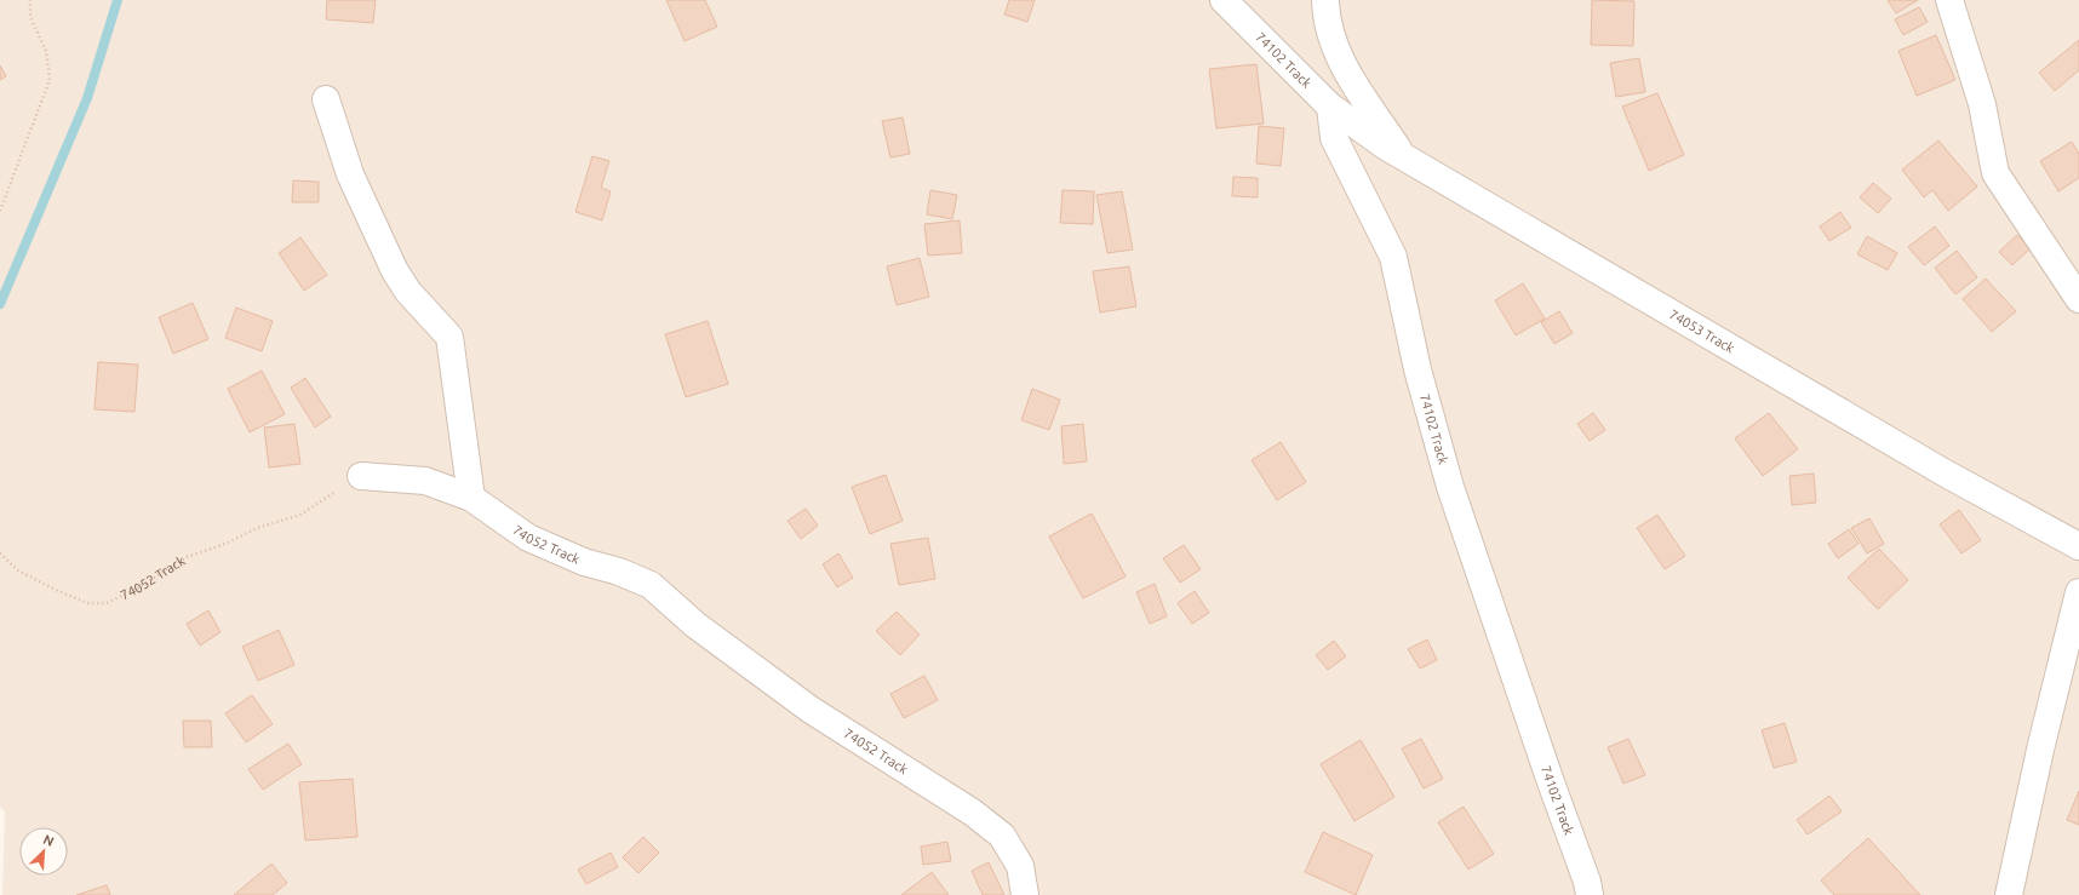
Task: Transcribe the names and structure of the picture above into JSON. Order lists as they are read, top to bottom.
{
  "streets": {
    "street": ["74102 Track", "74053 Track", "74052 Track"]
  },
  "crossings": [
    ["74102 Track", "74053 Track"]
  ],
  "north": "top right"
}
